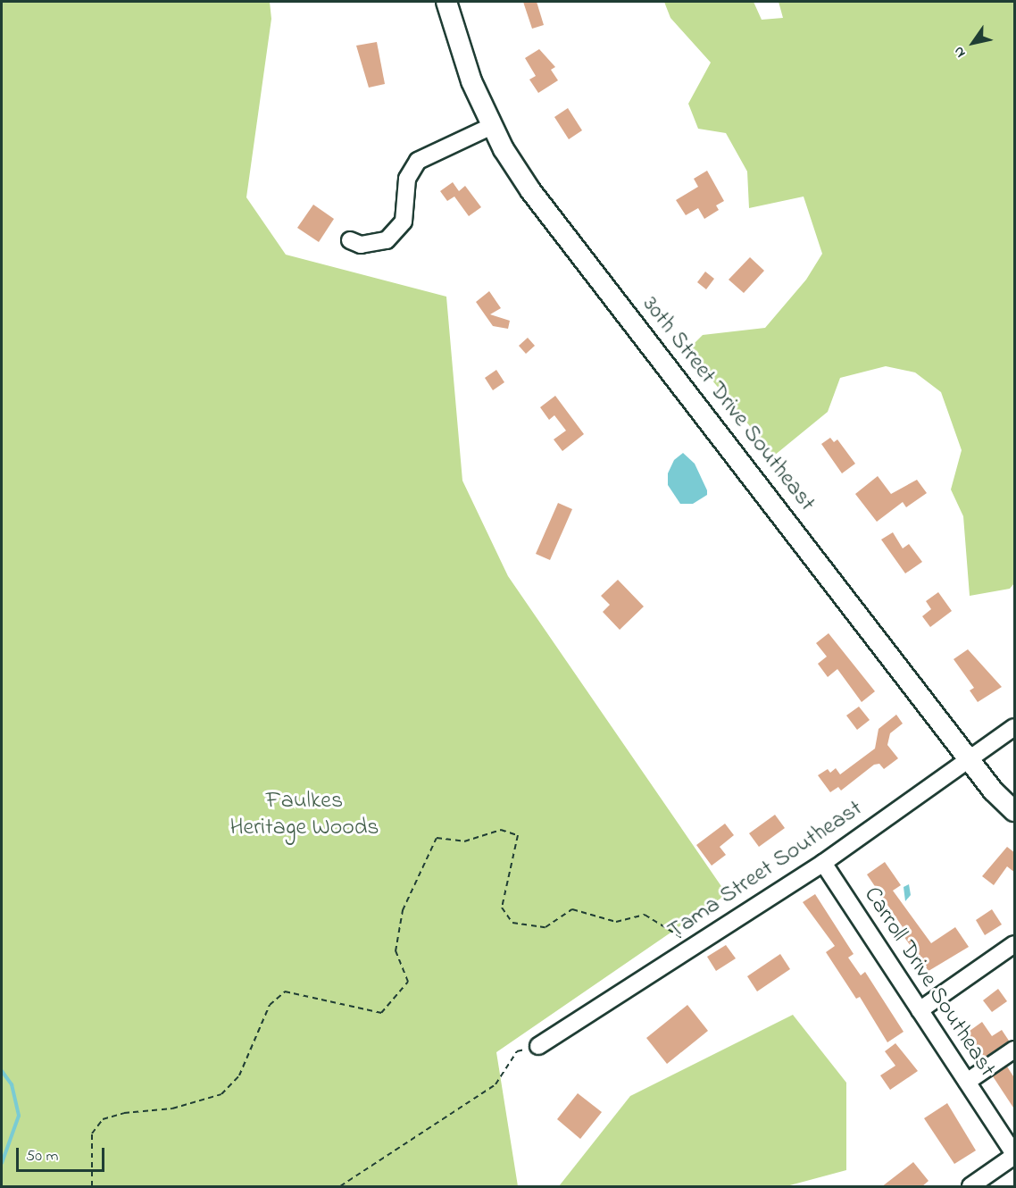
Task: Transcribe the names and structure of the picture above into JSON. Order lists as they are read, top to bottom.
{
  "streets": {
    "main road": ["30th Street Drive Southeast"],
    "street": ["Tama Street Southeast", "Carroll Drive Southeast"]
  },
  "crossings": [
    ["30th Street Drive Southeast", "Tama Street Southeast"],
    ["Tama Street Southeast", "Carroll Drive Southeast"]
  ],
  "parks": ["Faulkes Heritage Woods"],
  "scale_bar": "50 m",
  "north": "bottom left"
}
